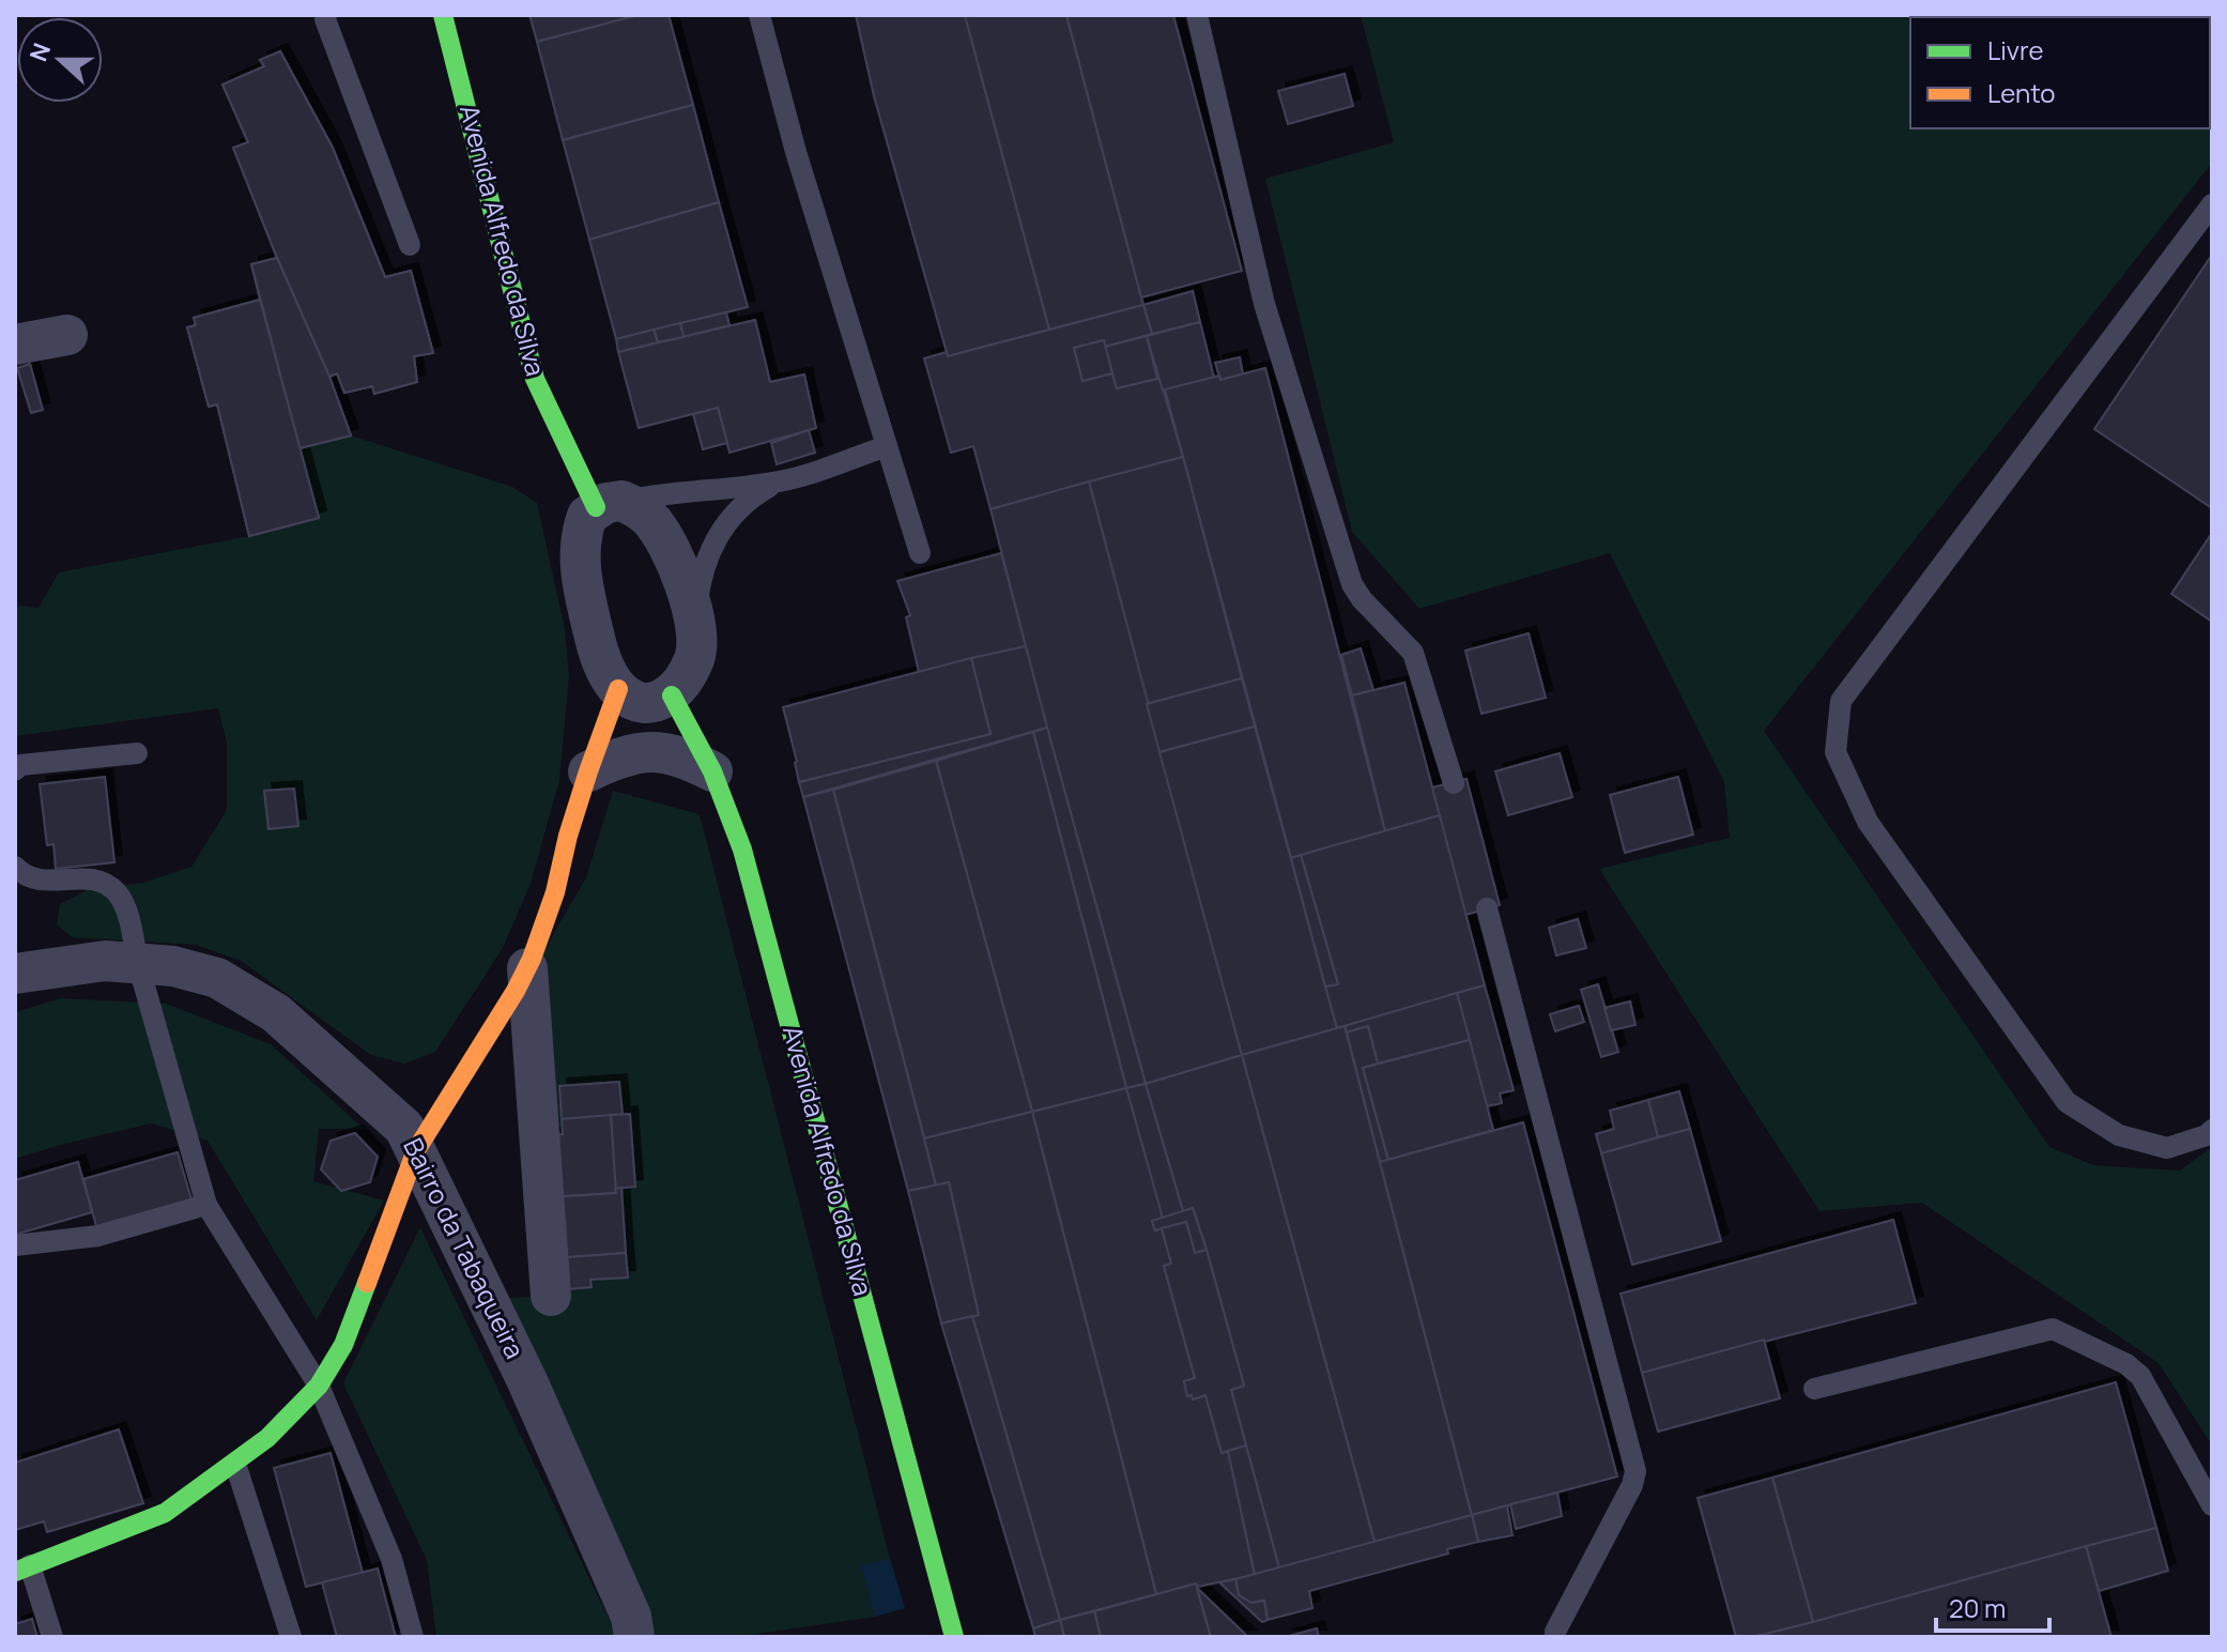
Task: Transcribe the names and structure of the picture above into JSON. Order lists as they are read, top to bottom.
{
  "streets": {
    "street": ["Avenida Alfredo da Silva", "Bairro da Tabaqueira"]
  },
  "legend": ["Livre", "Lento"],
  "scale_bar": "20 m",
  "north": "left"
}
